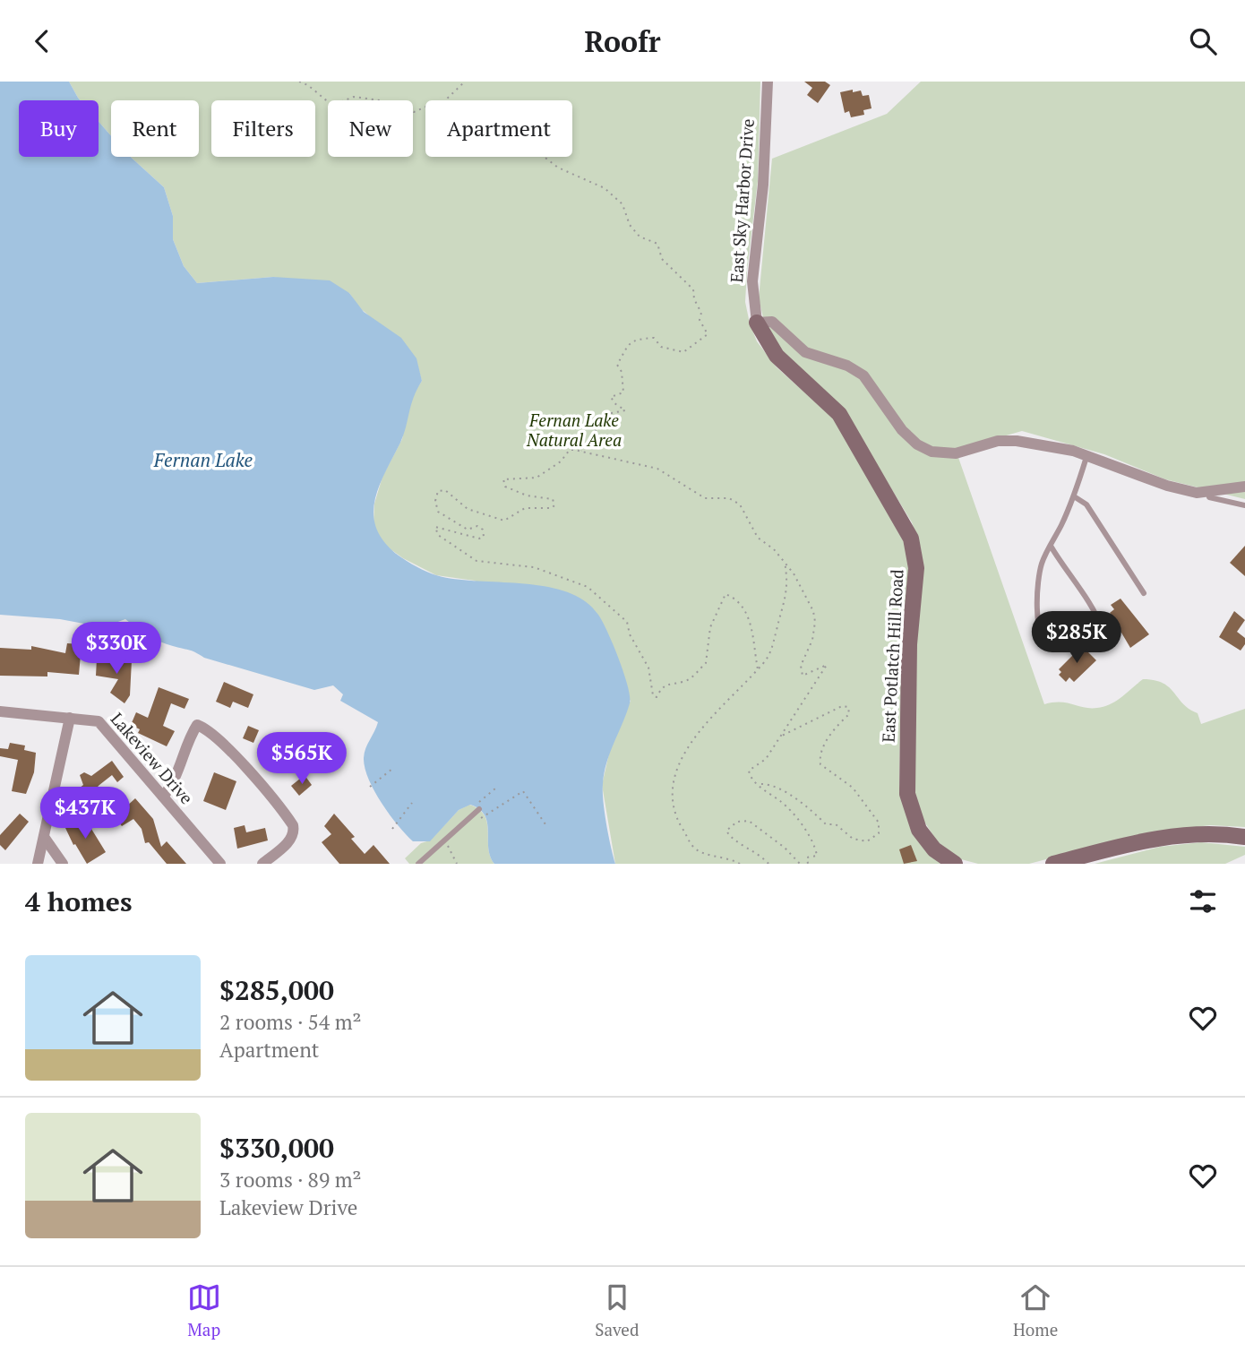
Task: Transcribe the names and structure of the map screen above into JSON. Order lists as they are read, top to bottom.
{
  "streets": {
    "street": ["East Sky Harbor Drive", "East Potlatch Hill Road", "Lakeview Drive"]
  },
  "crossings": [
    ["East Sky Harbor Drive", "East Potlatch Hill Road"]
  ],
  "water": ["Fernan Lake"],
  "parks": ["Fernan Lake Natural Area"],
  "page": {
    "header": "Roofr",
    "chip": [
      "Buy",
      "Rent",
      "Filters",
      "New",
      "Apartment"
    ],
    "price": [
      "$285K",
      "$330K",
      "$565K",
      "$437K"
    ],
    "heading": "4 homes",
    "list": [
      {
        "name": "$285,000",
        "note": "2 rooms · 54 m² · Apartment"
      },
      {
        "name": "$330,000",
        "note": "3 rooms · 89 m² · Lakeview Drive"
      }
    ],
    "tabs": ["Map", "Saved", "Home"]
  }
}
